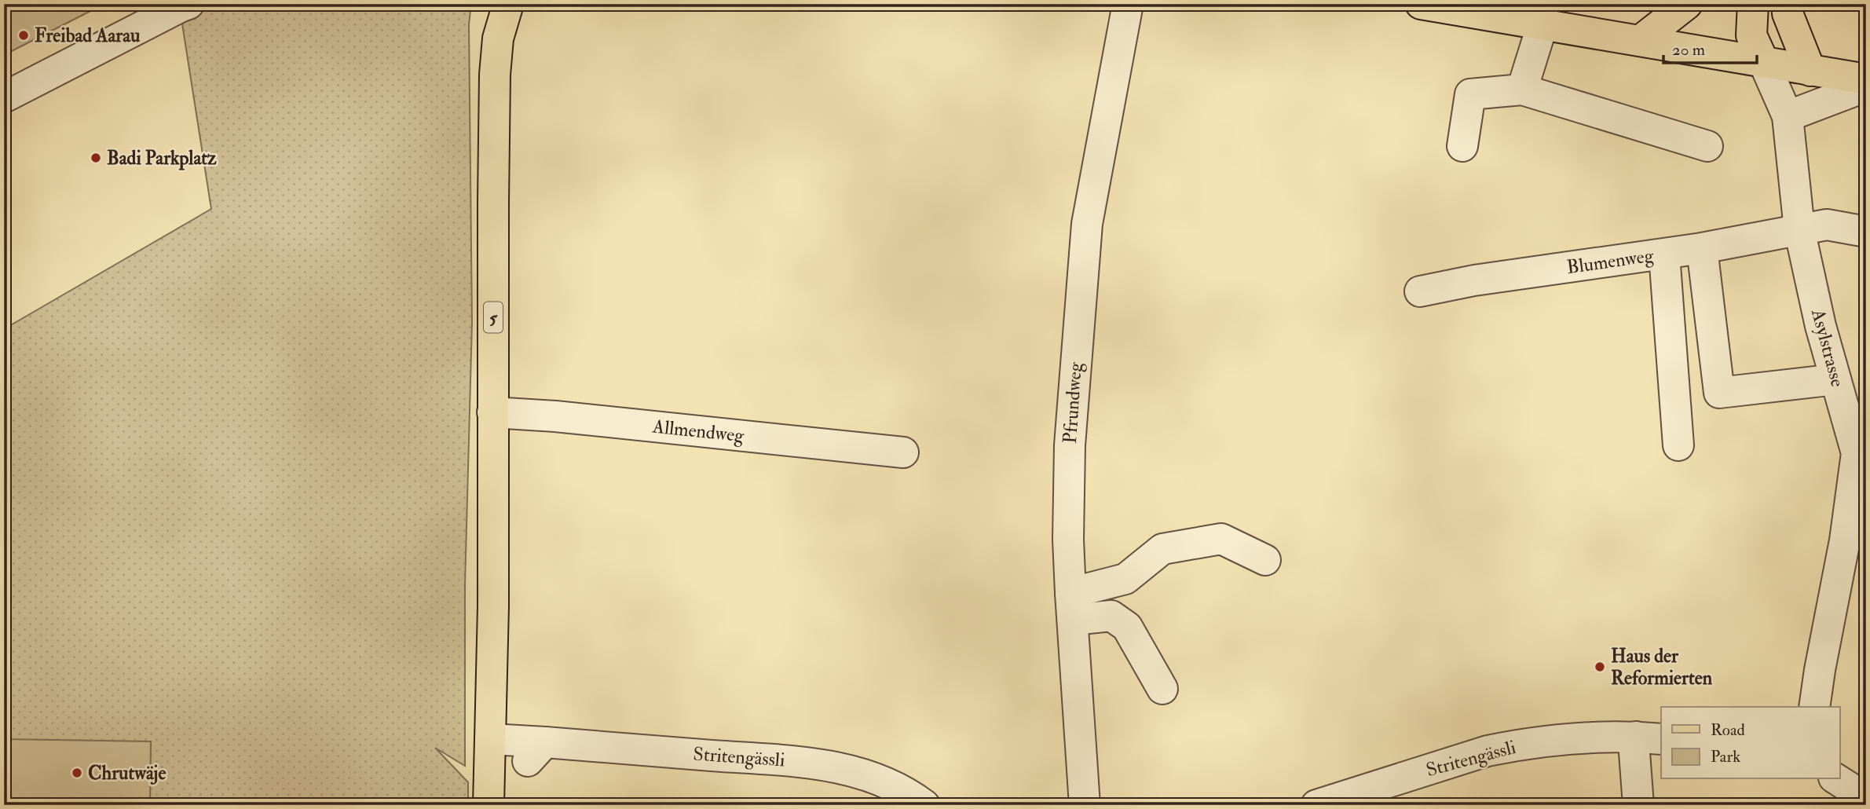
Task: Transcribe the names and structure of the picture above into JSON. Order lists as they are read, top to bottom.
{
  "streets": {
    "main road": ["5"],
    "street": [
      "Blumenweg",
      "Asylstrasse",
      "Pfrundweg",
      "Allmendweg",
      "Stritengässli"
    ]
  },
  "crossings": [
    ["Blumenweg", "Asylstrasse"],
    ["5", "Allmendweg"],
    ["5", "Stritengässli"]
  ],
  "places": [
    "Freibad Aarau",
    "Badi Parkplatz",
    "Haus der Reformierten",
    "Chrutwäje"
  ],
  "legend": ["Road", "Park"],
  "scale_bar": "20 m"
}
